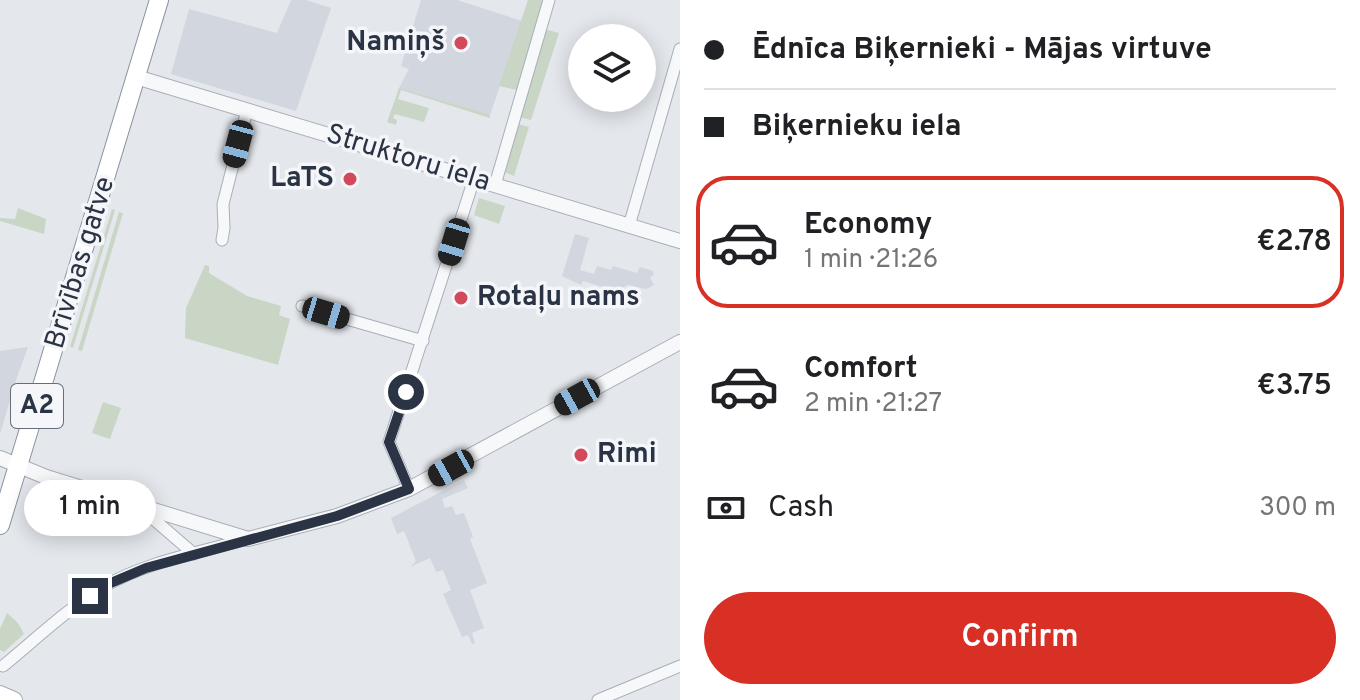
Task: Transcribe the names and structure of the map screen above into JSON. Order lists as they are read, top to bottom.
{
  "streets": {
    "highway": ["Brīvības gatve", "A2"],
    "street": ["Struktoru iela"]
  },
  "crossings": [
    ["Struktoru iela", "Brīvības gatve"]
  ],
  "places": [
    "Namiņš",
    "LaTS",
    "Rotaļu nams",
    "Rimi"
  ],
  "page": {
    "banner": ["Ēdnīca Biķernieki - Mājas virtuve", "Biķernieku iela"],
    "list": [
      {
        "name": "Economy",
        "note": "1 min · 21:26",
        "value": "€2.78"
      },
      {
        "name": "Comfort",
        "note": "2 min · 21:27",
        "value": "€3.75"
      }
    ],
    "pay": ["Cash", "300 m"],
    "bubble": "1 min",
    "buttons": "Confirm"
  }
}
